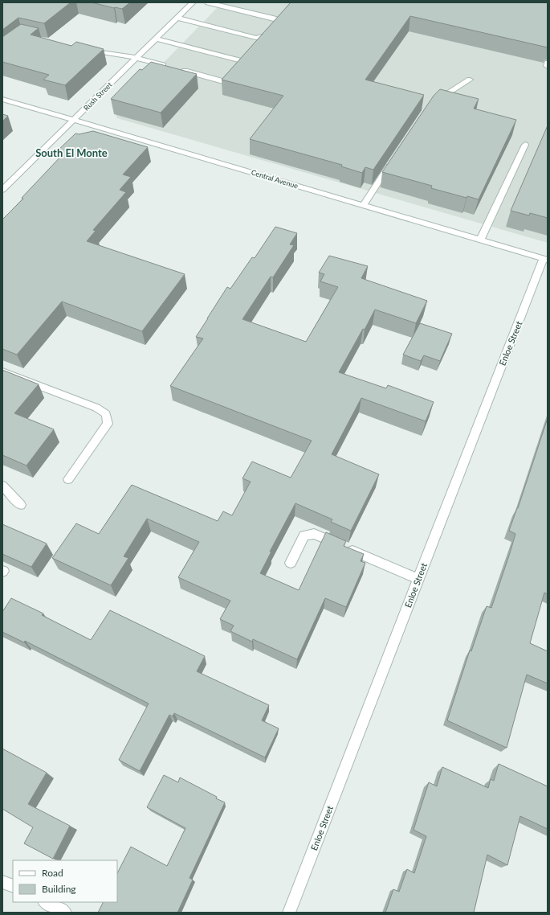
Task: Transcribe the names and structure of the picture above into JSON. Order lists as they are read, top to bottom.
{
  "streets": {
    "street": ["Rush Street", "Central Avenue", "Enloe Street"]
  },
  "crossings": [
    ["Rush Street", "Central Avenue"],
    ["Central Avenue", "Enloe Street"]
  ],
  "districts": ["South El Monte"],
  "legend": ["Road", "Building"]
}
